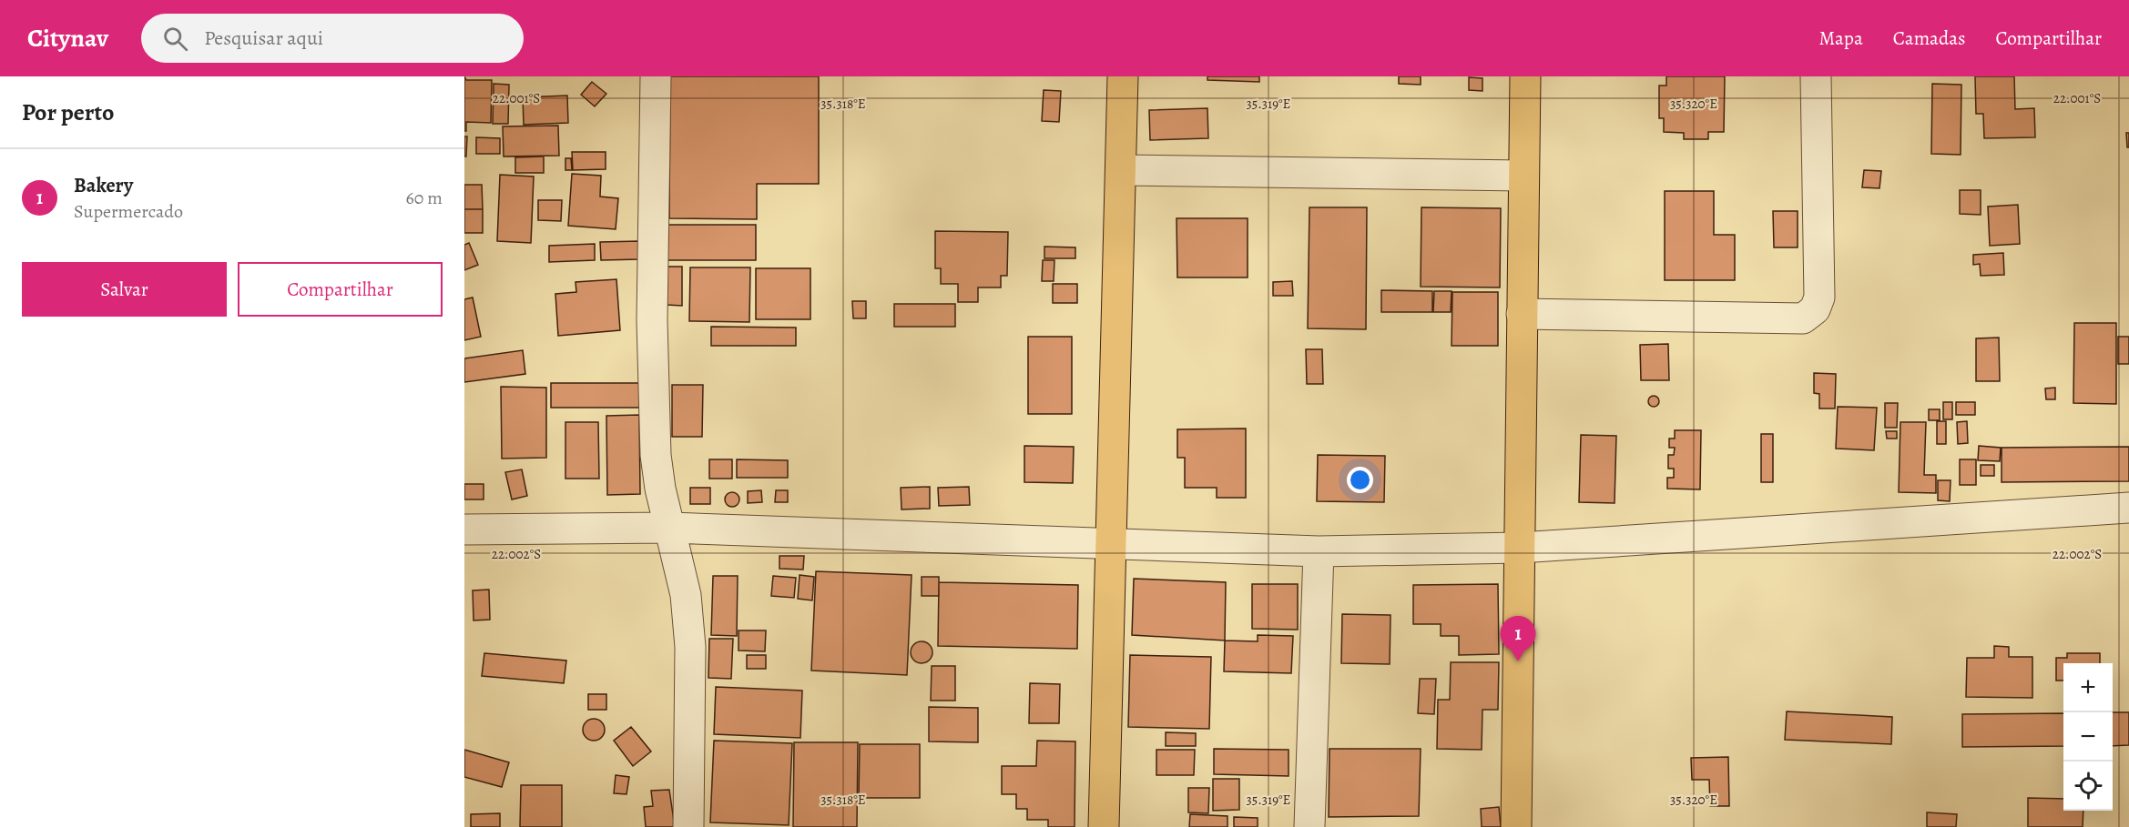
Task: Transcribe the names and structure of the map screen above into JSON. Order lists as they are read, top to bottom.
{
  "page": {
    "header": "Citynav",
    "search": "Pesquisar aqui",
    "nav": ["Mapa", "Camadas", "Compartilhar"],
    "heading": "Por perto",
    "list": [
      {
        "mark": "1",
        "name": "Bakery",
        "note": "Supermercado",
        "value": "60 m"
      }
    ],
    "buttons": ["Salvar", "Compartilhar"],
    "pins": "1",
    "map_buttons": ["+", "−"]
  },
  "coordinates": [
    "22.001°S",
    "35.318°E",
    "35.319°E",
    "35.320°E",
    "22.002°S"
  ]
}
